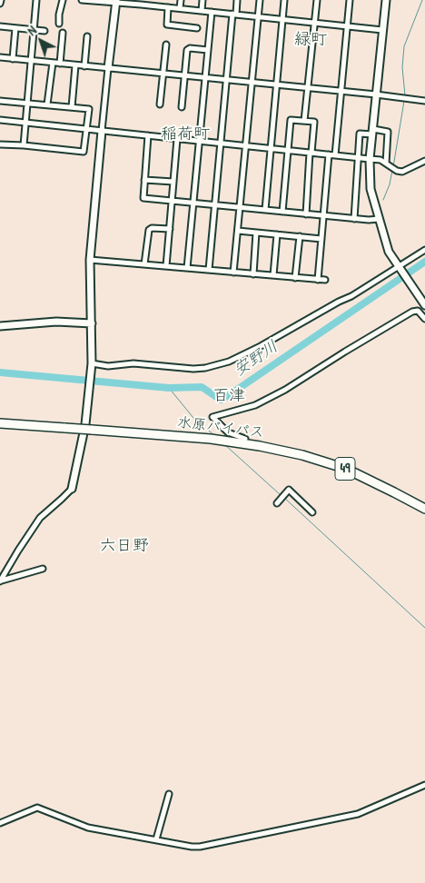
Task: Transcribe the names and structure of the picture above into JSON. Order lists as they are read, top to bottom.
{
  "streets": {
    "highway": ["水原バイパス", "49"]
  },
  "districts": [
    "緑町",
    "稲荷町",
    "百津",
    "六日野"
  ],
  "water": ["安野川"],
  "north": "top left"
}
